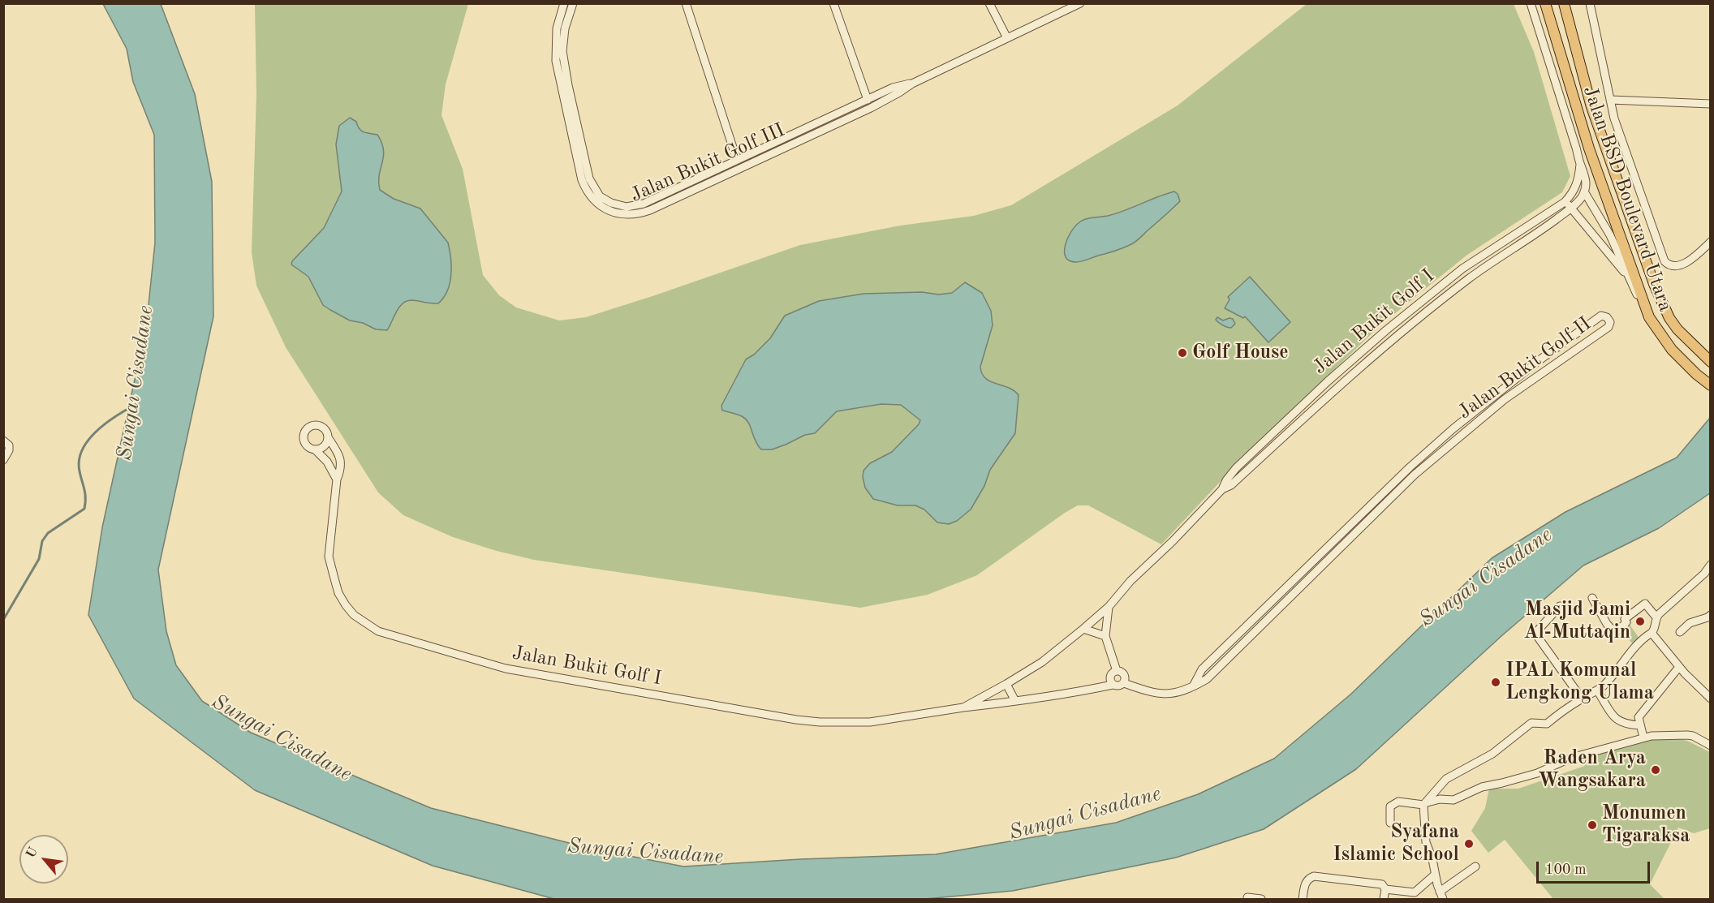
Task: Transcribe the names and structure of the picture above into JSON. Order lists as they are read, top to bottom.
{
  "streets": {
    "main road": ["Jalan BSD Boulevard Utara"],
    "street": ["Jalan Bukit Golf III", "Jalan Bukit Golf I", "Jalan Bukit Golf II"]
  },
  "crossings": [
    ["Jalan BSD Boulevard Utara", "Jalan Bukit Golf I"],
    ["Jalan Bukit Golf I", "Jalan Bukit Golf II"]
  ],
  "water": ["Sungai Cisadane"],
  "places": [
    "Golf House",
    "Masjid Jami Al-Muttaqin",
    "IPAL Komunal Lengkong Ulama",
    "Raden Arya Wangsakara",
    "Monumen Tigaraksa",
    "Syafana Islamic School"
  ],
  "scale_bar": "100 m",
  "north": "top left"
}
